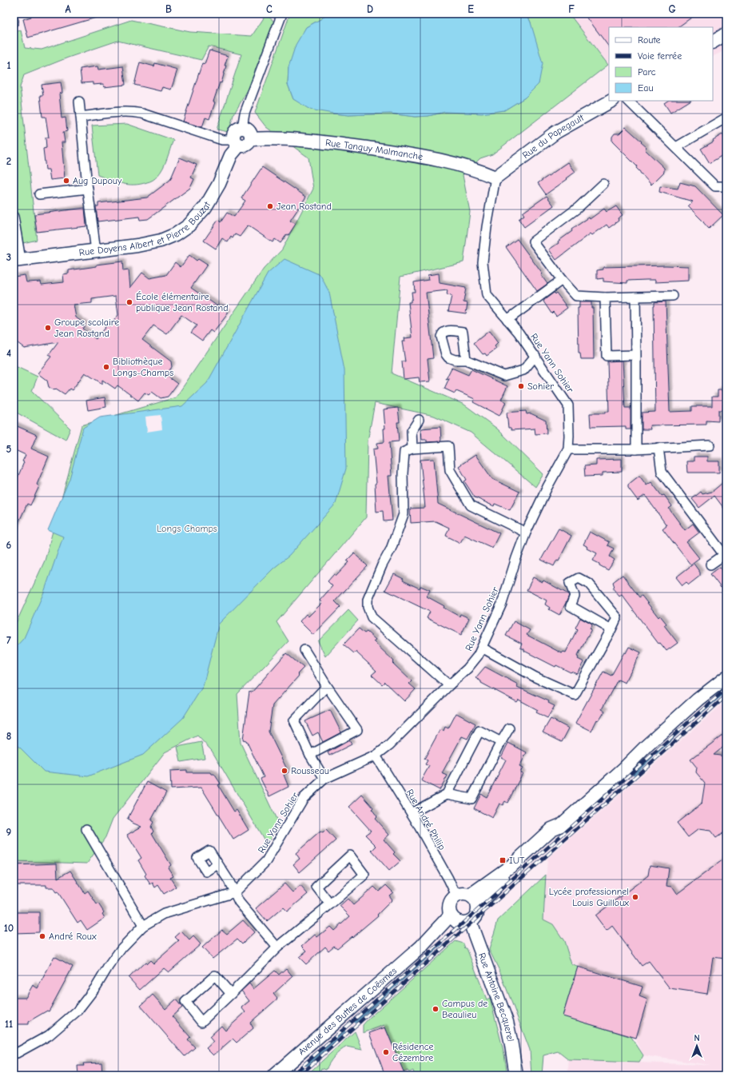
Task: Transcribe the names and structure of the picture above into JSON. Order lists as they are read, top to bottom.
{
  "streets": {
    "street": [
      "Rue du Papegault",
      "Rue Tanguy Malmanche",
      "Rue Doyens Albert et Pierre Bouzat",
      "Rue Yann Sohier",
      "Rue André Philip",
      "Rue Antoine Becquerel",
      "Avenue des Buttes de Coësmes"
    ]
  },
  "crossings": [
    ["Rue du Papegault", "Rue Tanguy Malmanche"],
    ["Rue du Papegault", "Rue Yann Sohier"],
    ["Rue Tanguy Malmanche", "Rue Doyens Albert et Pierre Bouzat"],
    ["Rue Tanguy Malmanche", "Rue Yann Sohier"],
    ["Rue Yann Sohier", "Rue André Philip"],
    ["Rue André Philip", "Rue Antoine Becquerel"],
    ["Rue André Philip", "Avenue des Buttes de Coësmes"],
    ["Rue Antoine Becquerel", "Avenue des Buttes de Coësmes"]
  ],
  "parks": ["Longs Champs"],
  "places": {
    "other": [
      "Aug Dupouy",
      "Jean Rostand",
      "École élémentaire publique Jean Rostand",
      "Groupe scolaire Jean Rostand",
      "Bibliothèque Longs-Champs",
      "Sohier",
      "Rousseau",
      "Lycée professionnel Louis Guilloux",
      "André Roux",
      "Campus de Beaulieu",
      "Résidence Cézembre"
    ],
    "transit": ["IUT"]
  },
  "legend": [
    "Route",
    "Voie ferrée",
    "Parc",
    "Eau"
  ],
  "north": "top",
  "grid": {
    "columns": [
      "A",
      "B",
      "C",
      "D",
      "E",
      "F",
      "G"
    ],
    "rows": [
      "1",
      "2",
      "3",
      "4",
      "5",
      "6",
      "7",
      "8",
      "9",
      "10",
      "11"
    ]
  }
}
